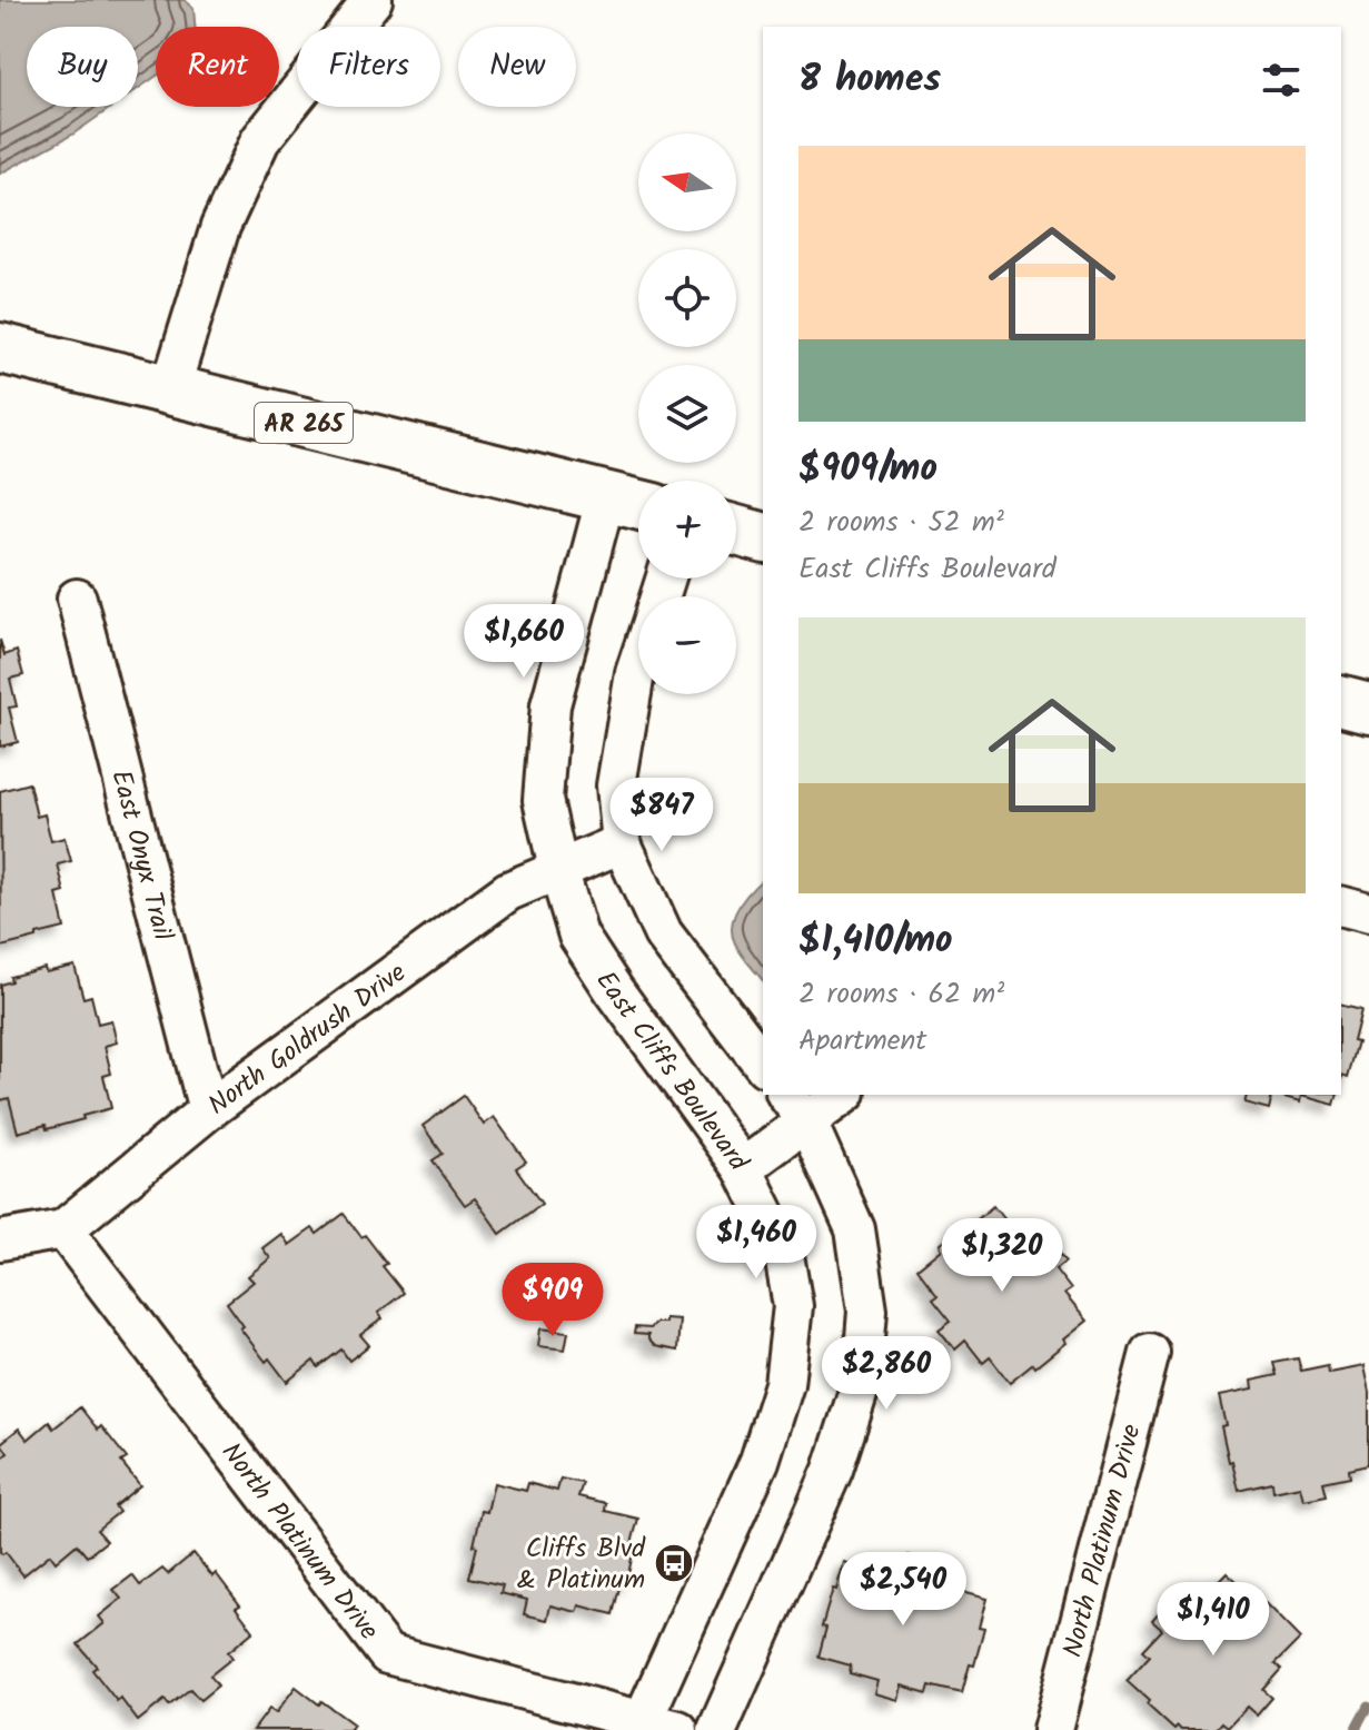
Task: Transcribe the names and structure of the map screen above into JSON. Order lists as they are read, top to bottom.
{
  "streets": {
    "main road": ["AR 265"],
    "street": [
      "East Onyx Trail",
      "North Goldrush Drive",
      "East Cliffs Boulevard",
      "North Platinum Drive"
    ]
  },
  "crossings": [
    ["AR 265", "East Cliffs Boulevard"],
    ["East Onyx Trail", "North Goldrush Drive"],
    ["North Goldrush Drive", "East Cliffs Boulevard"],
    ["North Goldrush Drive", "North Platinum Drive"],
    ["East Cliffs Boulevard", "North Platinum Drive"]
  ],
  "places": {
    "bus stop": ["Cliffs Blvd & Platinum"]
  },
  "north": "left",
  "page": {
    "chip": [
      "Buy",
      "Rent",
      "Filters",
      "New"
    ],
    "heading": "8 homes",
    "map_buttons": ["+", "−"],
    "list": [
      {
        "name": "$909/mo",
        "note": "2 rooms · 52 m² · East Cliffs Boulevard"
      },
      {
        "name": "$1,410/mo",
        "note": "2 rooms · 62 m² · Apartment"
      }
    ],
    "price": [
      "$1,660",
      "$847",
      "$1,460",
      "$1,320",
      "$909",
      "$2,860",
      "$2,540",
      "$1,410"
    ]
  }
}
